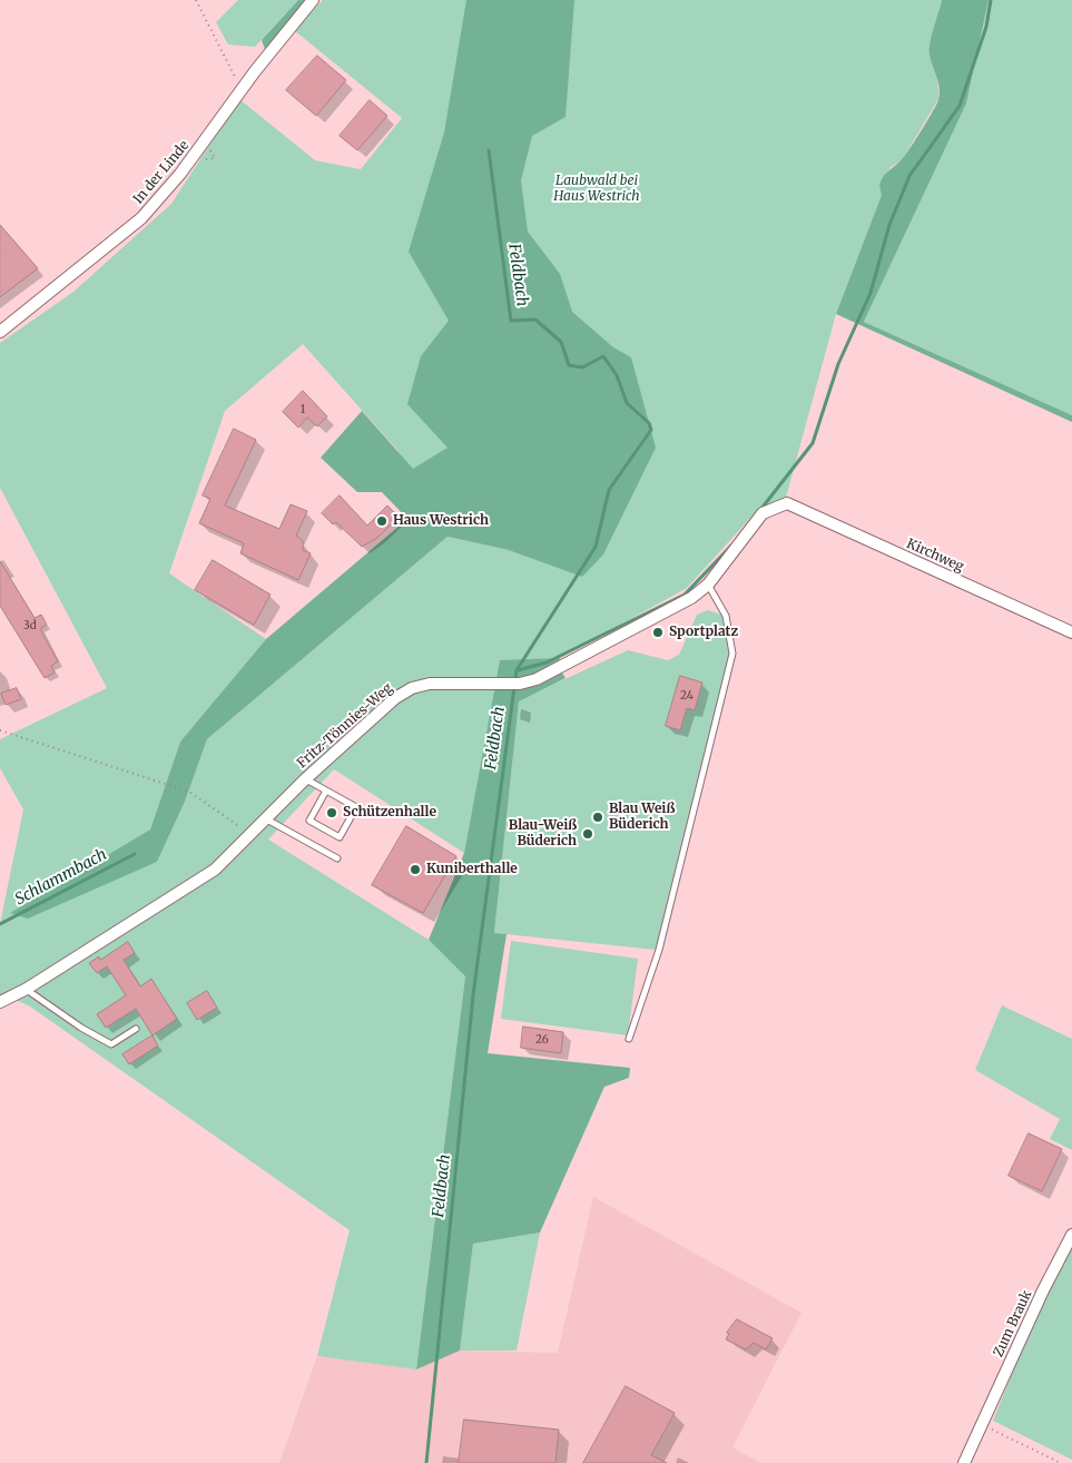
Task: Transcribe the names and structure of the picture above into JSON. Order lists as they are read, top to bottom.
{
  "streets": {
    "street": [
      "In der Linde",
      "Kirchweg",
      "Fritz-Tönnies-Weg",
      "Zum Brauk"
    ]
  },
  "crossings": [
    ["Kirchweg", "Fritz-Tönnies-Weg"]
  ],
  "water": ["Feldbach", "Schlammbach"],
  "parks": ["Laubwald bei Haus Westrich"],
  "places": [
    "Haus Westrich",
    "Sportplatz",
    "Schützenhalle",
    "Blau Weiß Büderich",
    "Blau-Weiß Büderich",
    "Kuniberthalle"
  ],
  "house_numbers": [
    "1",
    "3d",
    "24",
    "26"
  ]
}
